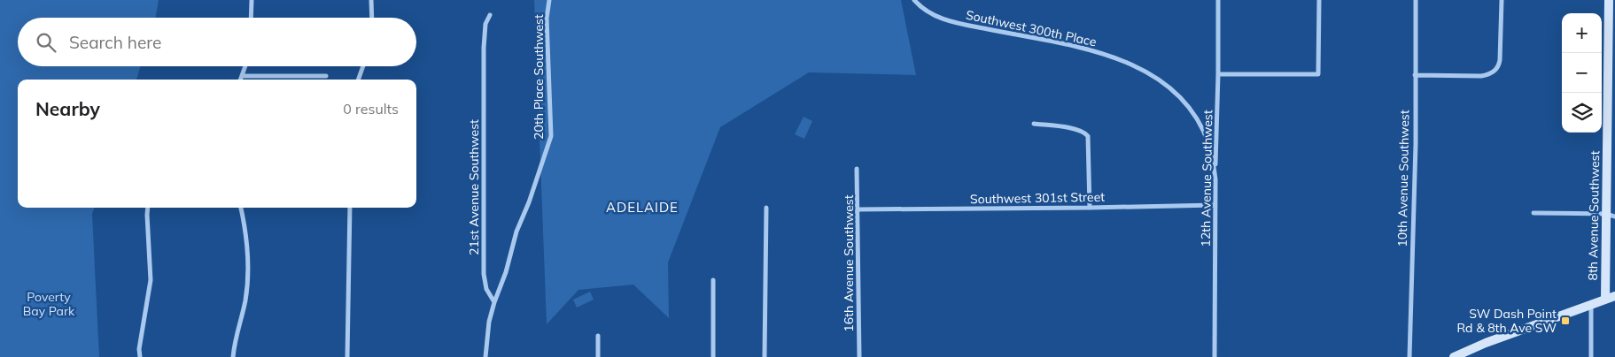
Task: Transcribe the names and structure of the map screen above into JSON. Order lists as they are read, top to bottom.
{
  "streets": {
    "street": [
      "Southwest 300th Place",
      "20th Place Southwest",
      "12th Avenue Southwest",
      "10th Avenue Southwest",
      "21st Avenue Southwest",
      "Southwest 301st Street",
      "8th Avenue Southwest",
      "16th Avenue Southwest"
    ]
  },
  "crossings": [
    ["Southwest 300th Place", "12th Avenue Southwest"],
    ["20th Place Southwest", "21st Avenue Southwest"],
    ["12th Avenue Southwest", "Southwest 301st Street"],
    ["Southwest 301st Street", "16th Avenue Southwest"]
  ],
  "districts": ["ADELAIDE"],
  "parks": ["Poverty Bay Park"],
  "places": {
    "transit": ["SW Dash Point Rd & 8th Ave SW"]
  },
  "page": {
    "map_buttons": ["+", "−"],
    "search": "Search here",
    "heading": ["Nearby", "0 results"]
  }
}
